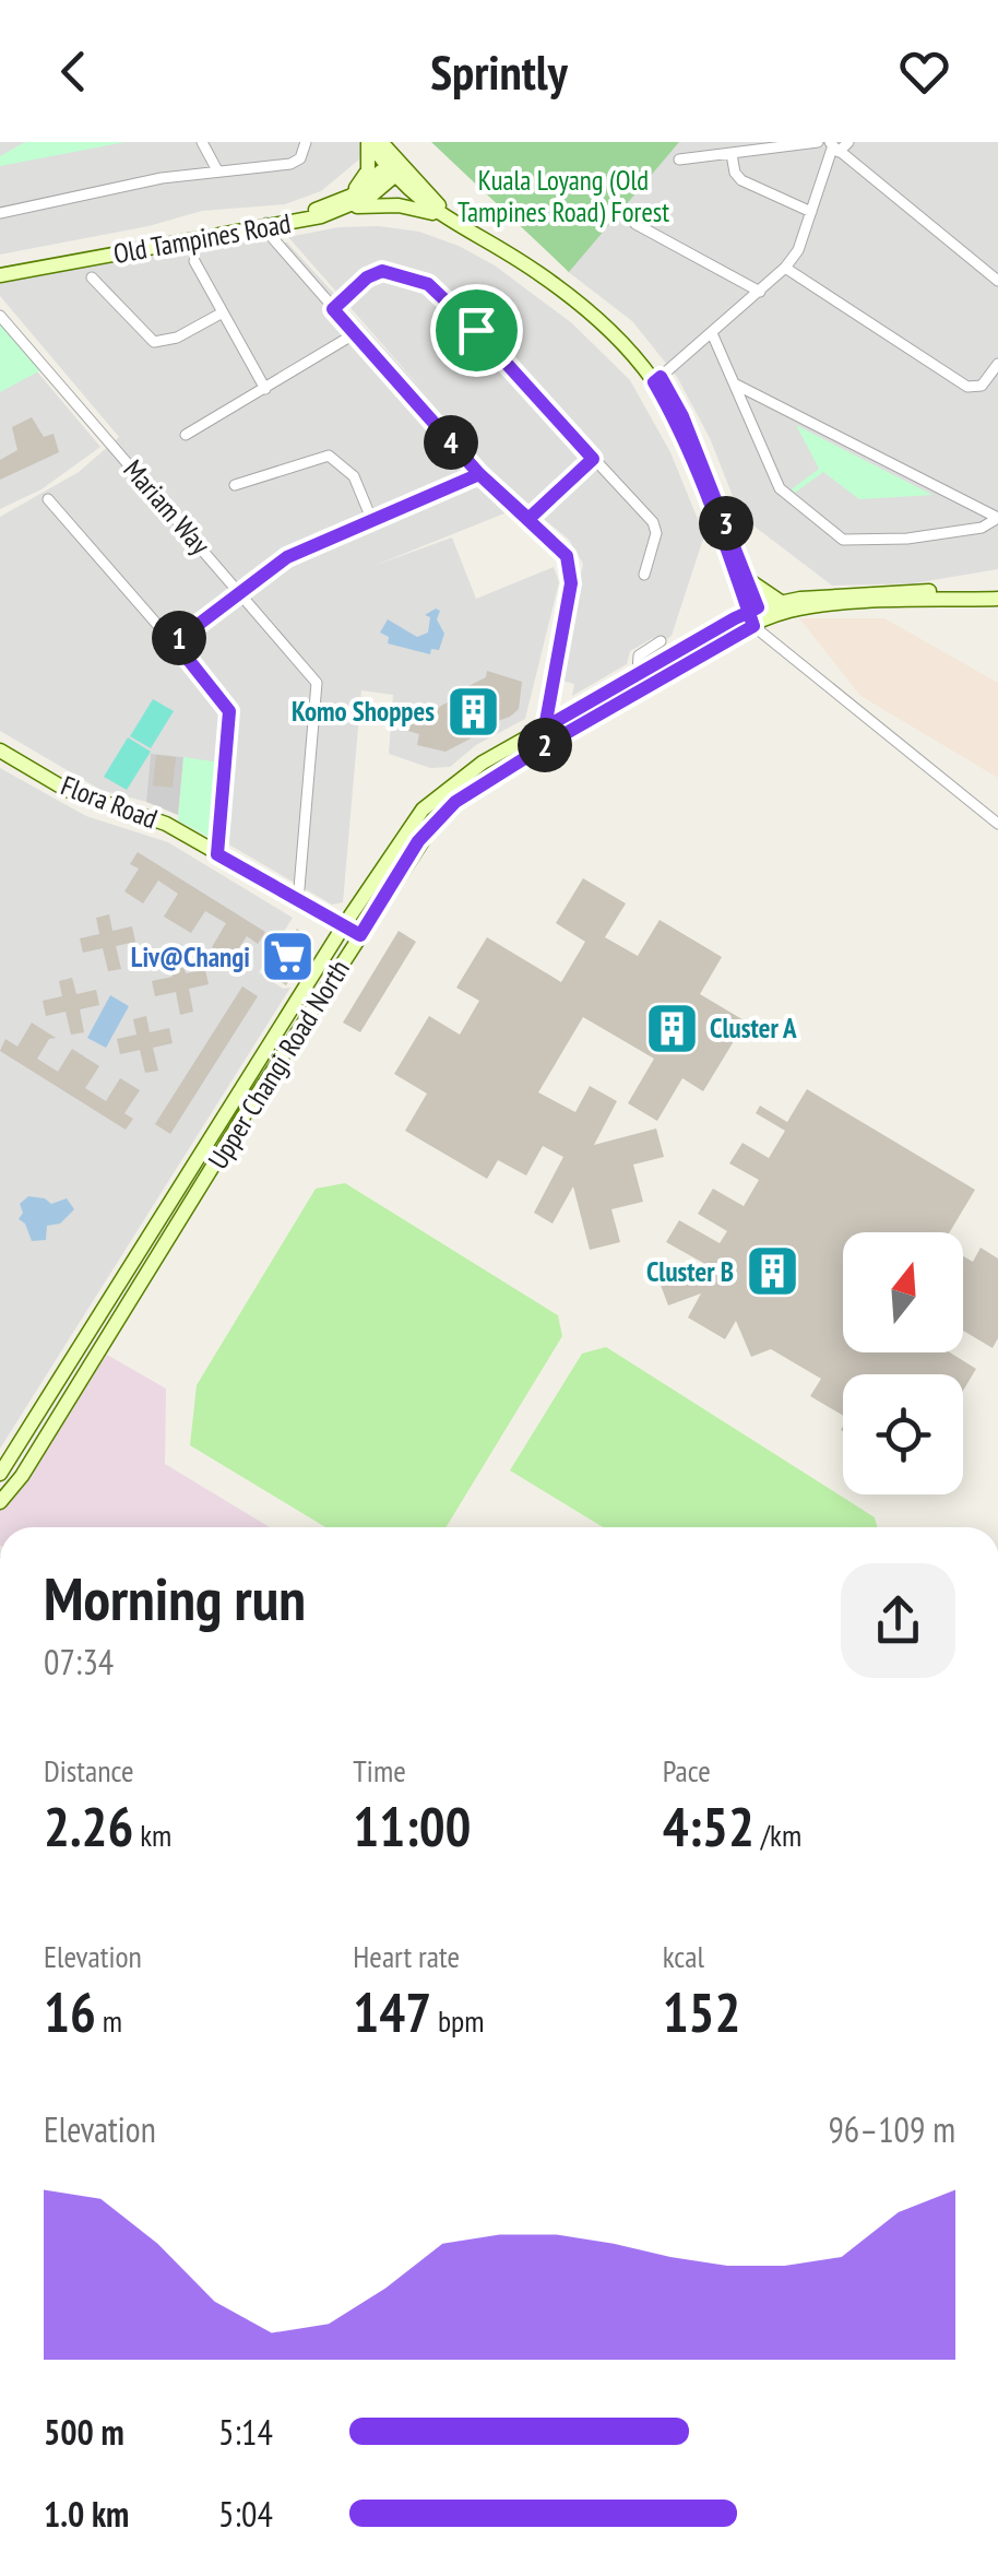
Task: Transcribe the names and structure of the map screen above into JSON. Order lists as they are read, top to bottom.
{
  "streets": {
    "street": [
      "Old Tampines Road",
      "Mariam Way",
      "Flora Road",
      "Upper Changi Road North"
    ]
  },
  "parks": ["Kuala Loyang (Old Tampines Road) Forest"],
  "places": {
    "building": ["Komo Shoppes", "Cluster A", "Cluster B"],
    "supermarket": ["Liv@Changi"]
  },
  "north": "top",
  "page": {
    "header": "Sprintly",
    "pins": [
      "4",
      "3",
      "1",
      "2"
    ],
    "heading": ["Morning run", "07:34"],
    "stats": [
      ["Distance", "2.26 km"],
      ["Time", "11:00"],
      ["Pace", "4:52 /km"],
      ["Elevation", "16 m"],
      ["Heart rate", "147 bpm"],
      ["kcal", "152"]
    ],
    "chart": ["Elevation", "96–109 m"],
    "list": [
      {
        "name": "500 m",
        "note": "5:14"
      },
      {
        "name": "1.0 km",
        "note": "5:04"
      }
    ]
  }
}
